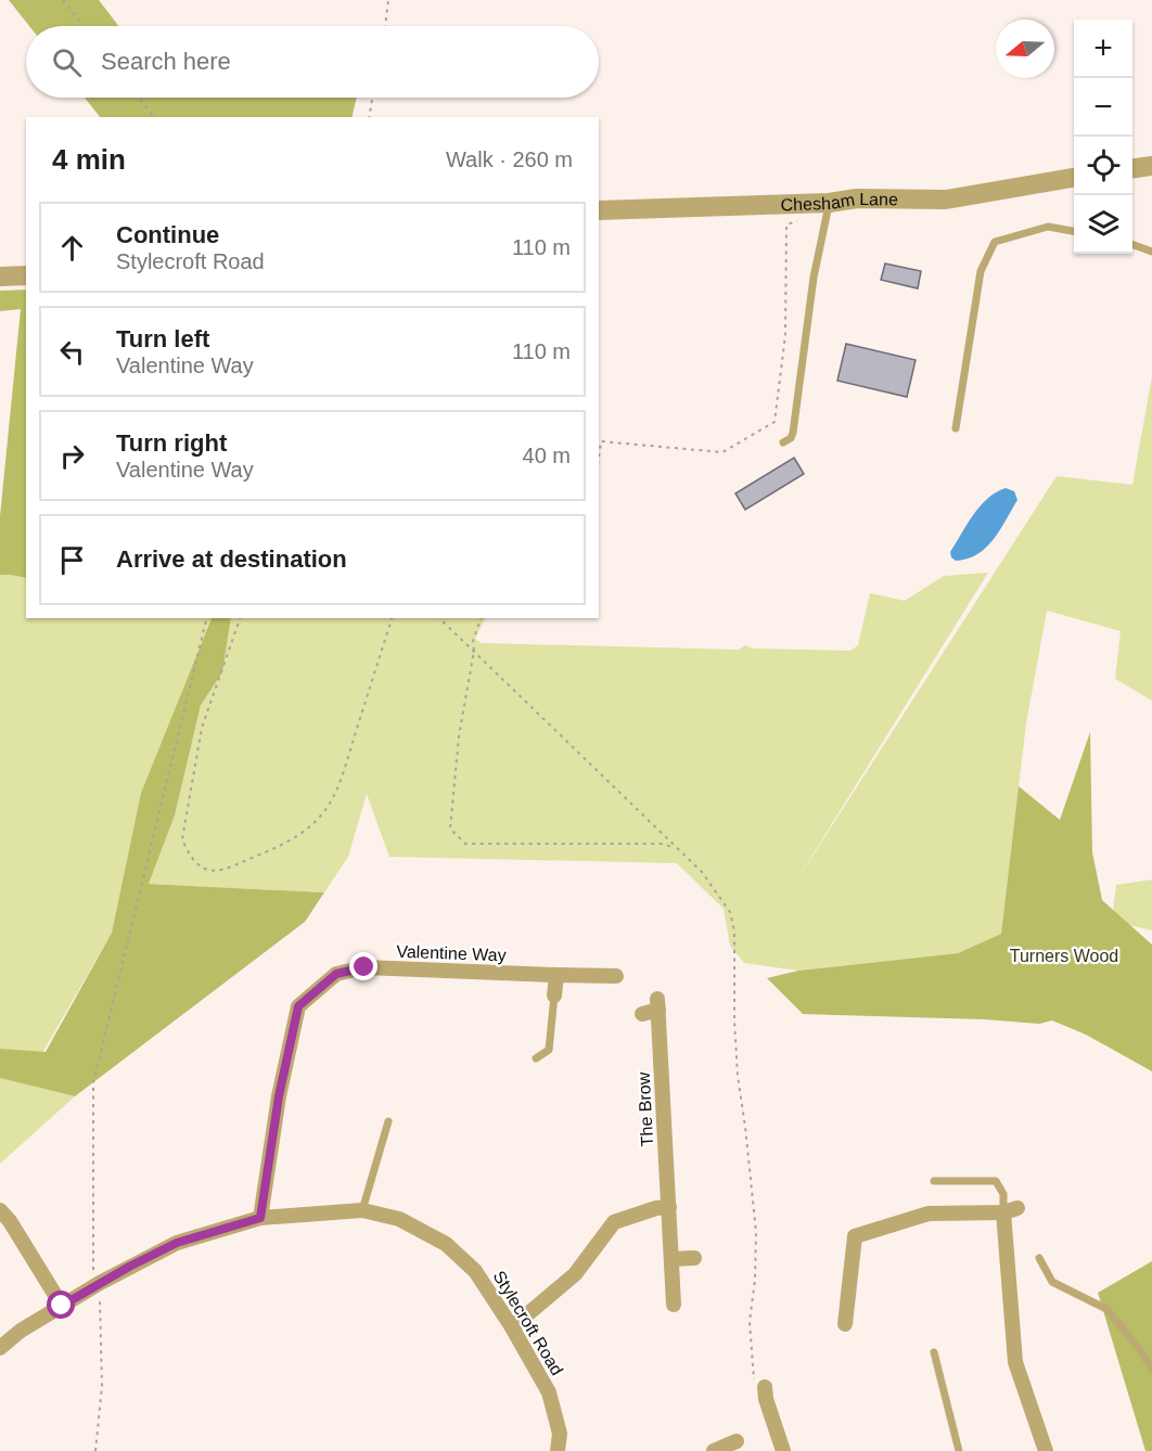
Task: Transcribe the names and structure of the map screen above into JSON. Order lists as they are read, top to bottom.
{
  "streets": {
    "street": [
      "Chesham Lane",
      "Valentine Way",
      "The Brow",
      "Stylecroft Road"
    ]
  },
  "crossings": [
    ["Valentine Way", "Stylecroft Road"]
  ],
  "parks": ["Turners Wood"],
  "north": "left",
  "page": {
    "map_buttons": ["+", "−"],
    "search": "Search here",
    "heading": ["4 min", "Walk · 260 m"],
    "list": [
      ["Continue", "Stylecroft Road", "110 m"],
      ["Turn left", "Valentine Way", "110 m"],
      ["Turn right", "Valentine Way", "40 m"],
      "Arrive at destination"
    ]
  }
}
